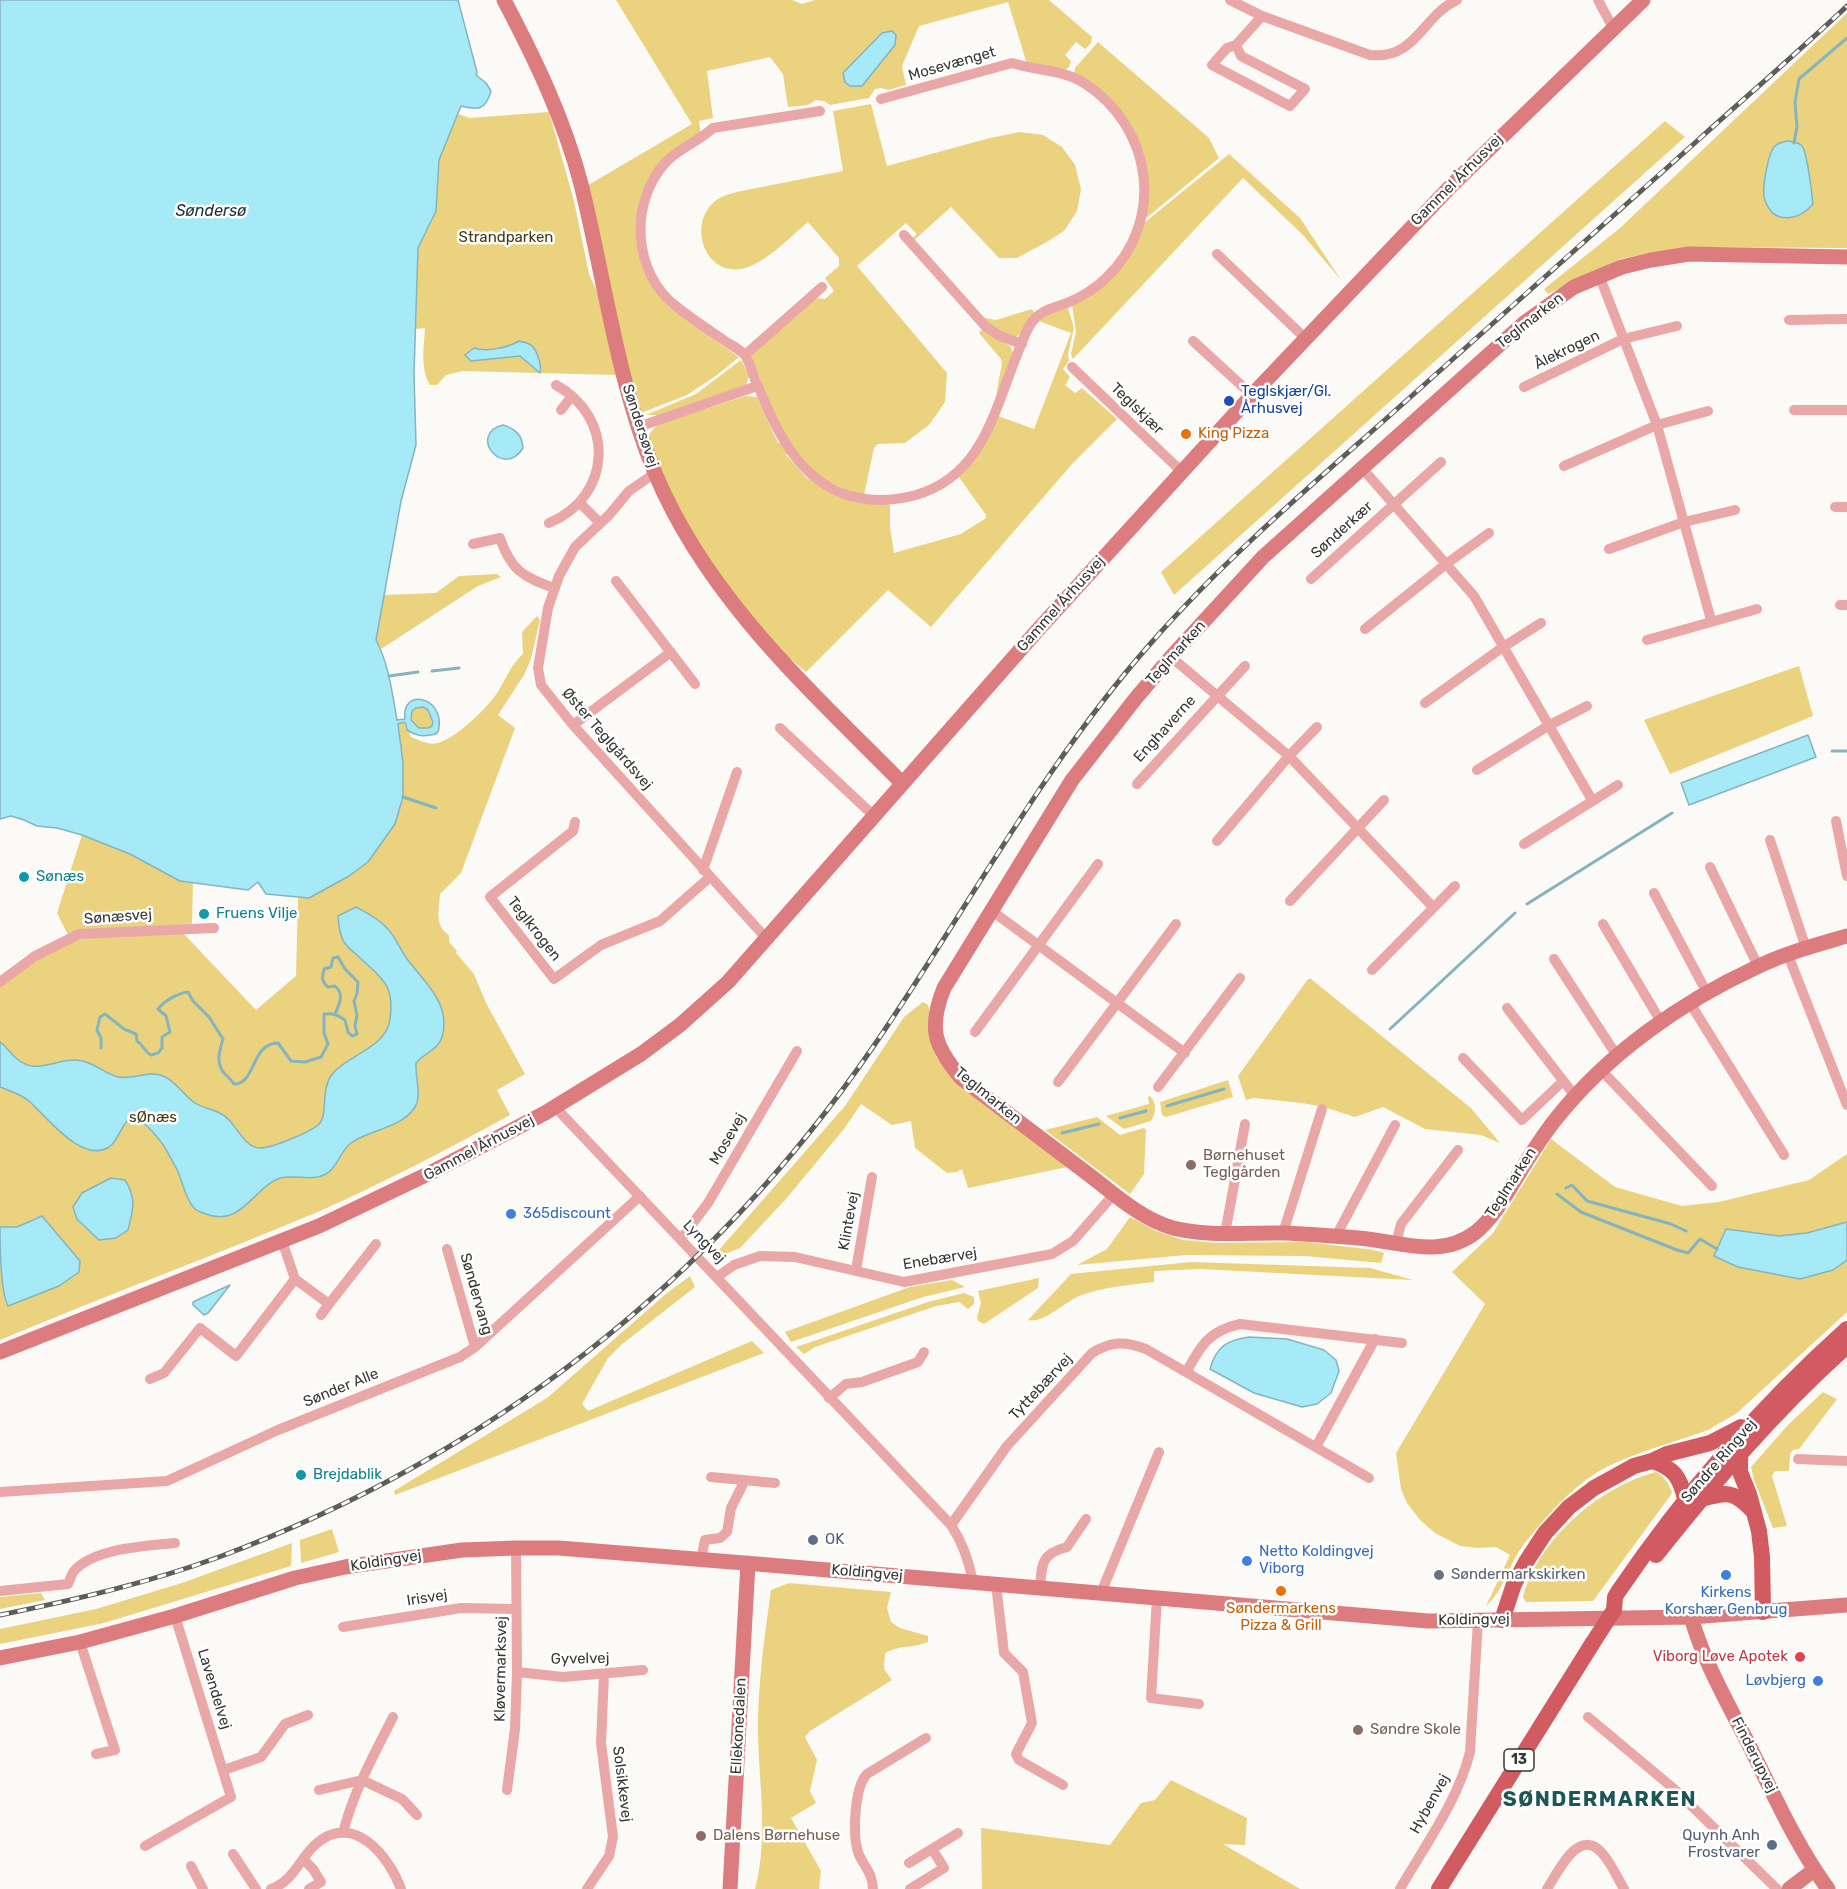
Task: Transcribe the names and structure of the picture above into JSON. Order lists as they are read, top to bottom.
{
  "streets": {
    "main road": ["Søndre Ringvej", "13"],
    "street": [
      "Mosevænget",
      "Gammel Århusvej",
      "Teglmarken",
      "Ålekrogen",
      "Teglskjær",
      "Søndersøvej",
      "Sønderkær",
      "Enghaverne",
      "Øster Teglgårdsvej",
      "Sønæsvej",
      "Teglkrogen",
      "Mosevej",
      "Klintevej",
      "Lyngvej",
      "Enebærvej",
      "Søndervang",
      "Tyttebærvej",
      "Sønder Alle",
      "Koldingvej",
      "Irisvej",
      "Gyvelvej",
      "Kløvermarksvej",
      "Lavendelvej",
      "Ellekonedalen",
      "Finderupvej",
      "Solsikkevej",
      "Hybenvej"
    ]
  },
  "crossings": [
    ["Gammel Århusvej", "Teglskjær"],
    ["Gammel Århusvej", "Søndersøvej"],
    ["Gammel Århusvej", "Øster Teglgårdsvej"],
    ["Gammel Århusvej", "Lyngvej"],
    ["Teglmarken", "Ålekrogen"],
    ["Teglmarken", "Sønderkær"],
    ["Teglmarken", "Enghaverne"],
    ["Teglmarken", "Enebærvej"],
    ["Søndersøvej", "Øster Teglgårdsvej"],
    ["Øster Teglgårdsvej", "Teglkrogen"],
    ["Mosevej", "Lyngvej"],
    ["Klintevej", "Enebærvej"],
    ["Lyngvej", "Enebærvej"],
    ["Lyngvej", "Tyttebærvej"],
    ["Lyngvej", "Sønder Alle"],
    ["Lyngvej", "Koldingvej"],
    ["Søndervang", "Sønder Alle"],
    ["Koldingvej", "Kløvermarksvej"],
    ["Koldingvej", "Lavendelvej"],
    ["Koldingvej", "Ellekonedalen"],
    ["Koldingvej", "Finderupvej"],
    ["Koldingvej", "Hybenvej"],
    ["Irisvej", "Kløvermarksvej"],
    ["Gyvelvej", "Kløvermarksvej"],
    ["Gyvelvej", "Solsikkevej"]
  ],
  "districts": ["SØNDERMARKEN"],
  "water": ["Søndersø"],
  "parks": ["Strandparken", "sØnæs"],
  "places": [
    "Teglskjær/Gl. Århusvej",
    "King Pizza",
    "Sønæs",
    "Fruens Vilje",
    "Børnehuset Teglgården",
    "365discount",
    "Brejdablik",
    "OK",
    "Netto Koldingvej Viborg",
    "Søndermarkskirken",
    "Kirkens Korshær Genbrug",
    "Søndermarkens Pizza & Grill",
    "Viborg Løve Apotek",
    "Løvbjerg",
    "Søndre Skole",
    "Dalens Børnehuse",
    "Quynh Anh Frostvarer"
  ]
}
